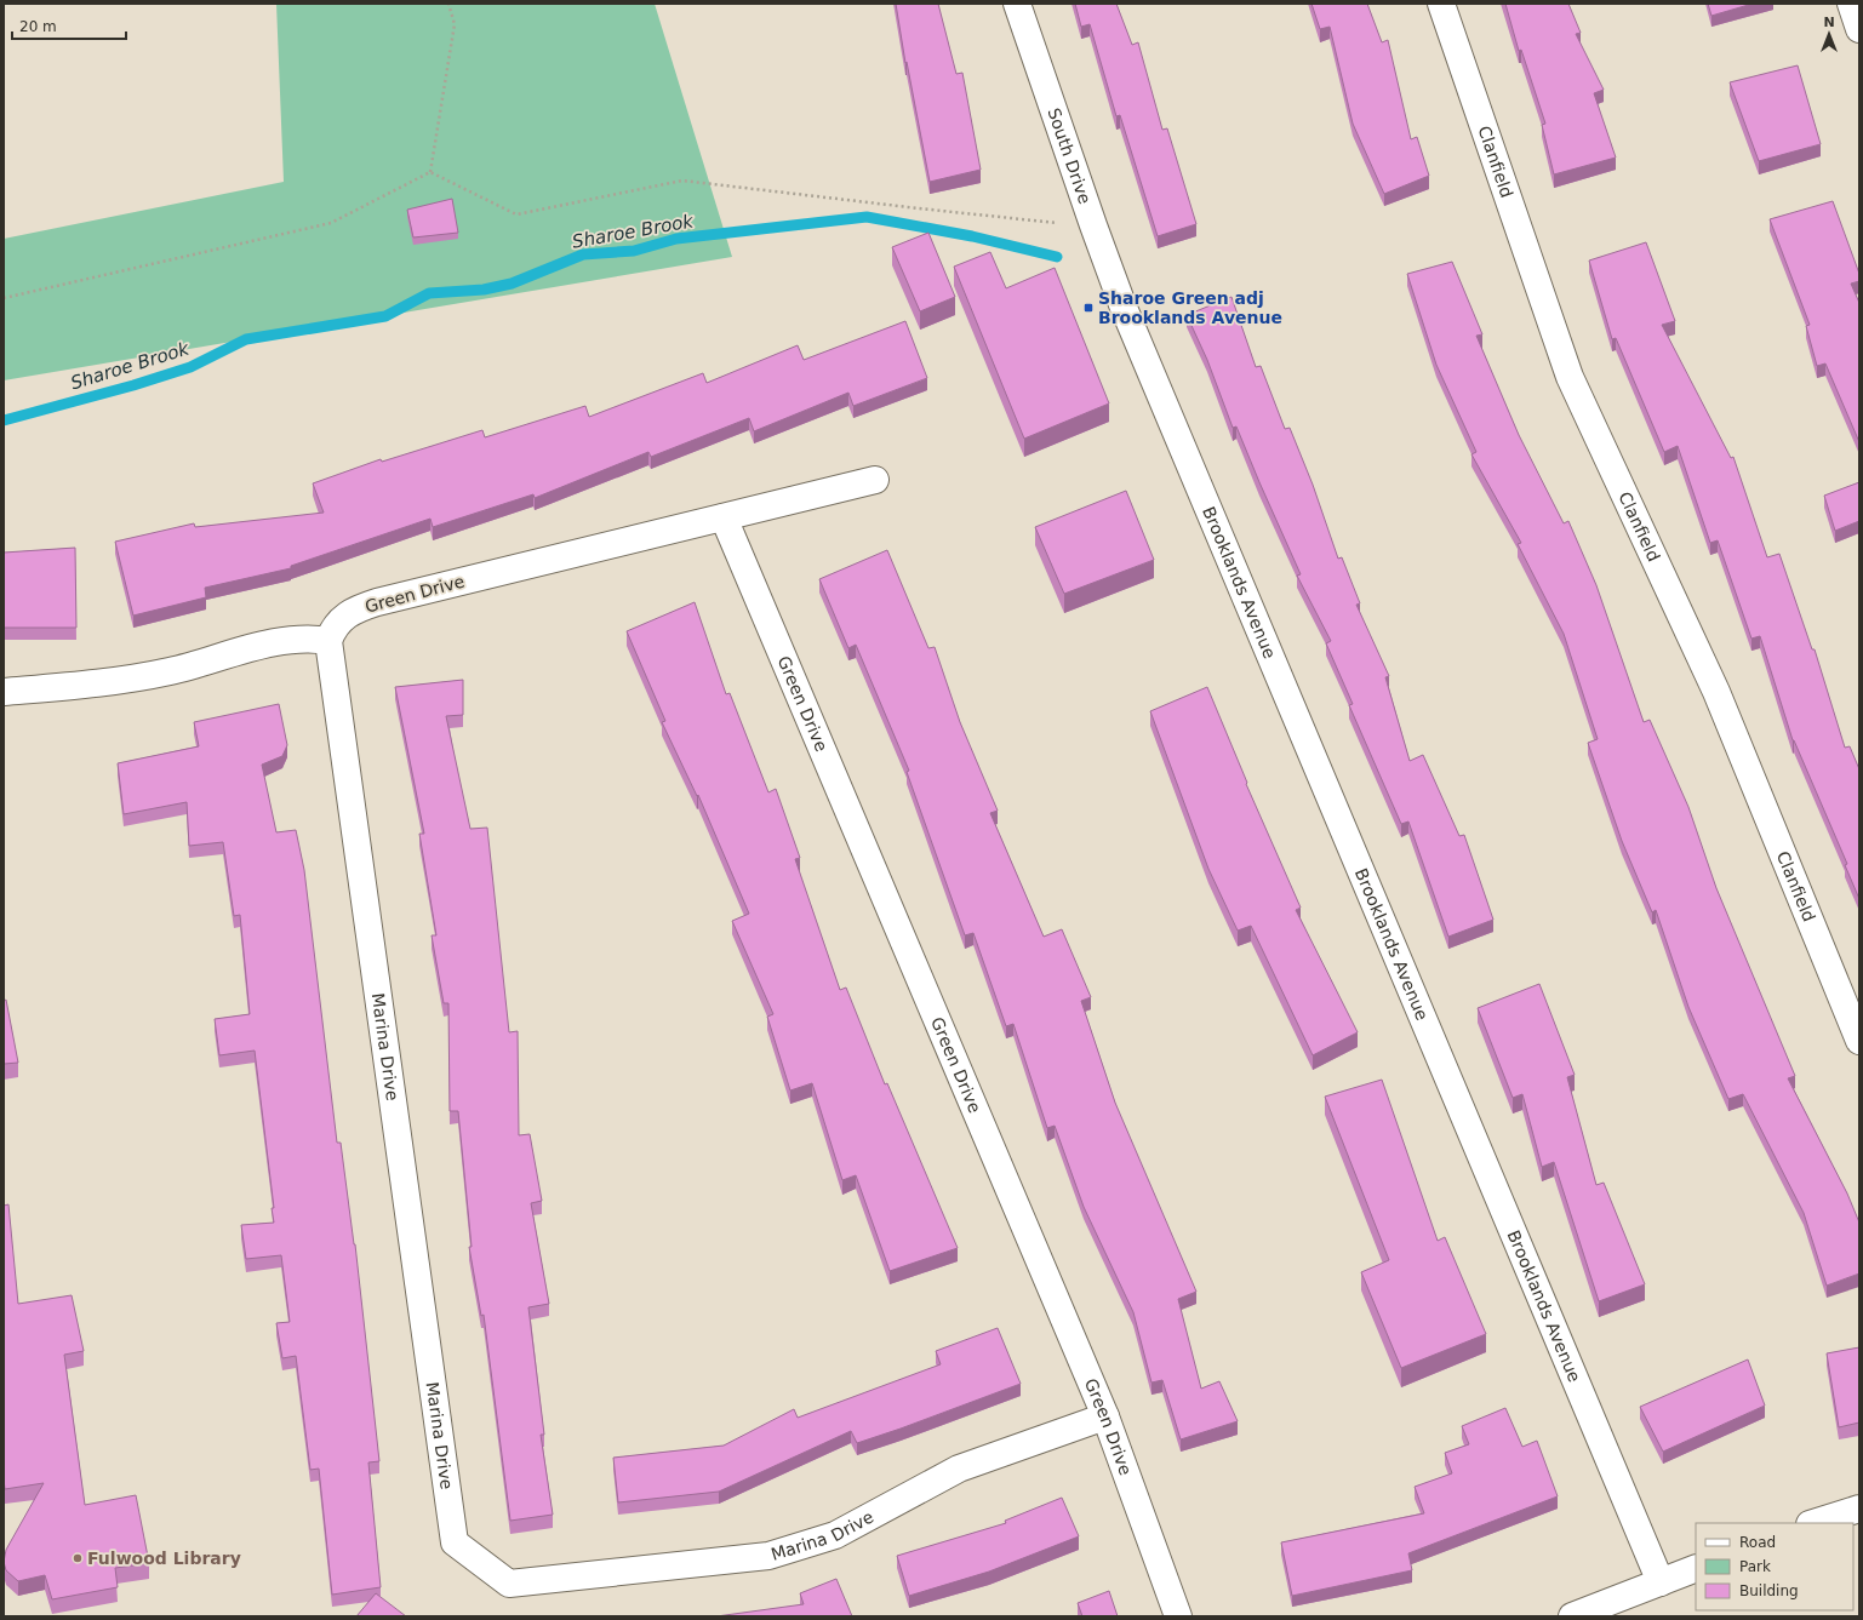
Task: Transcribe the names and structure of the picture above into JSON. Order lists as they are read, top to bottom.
{
  "streets": {
    "street": [
      "South Drive",
      "Clanfield",
      "Brooklands Avenue",
      "Green Drive",
      "Marina Drive"
    ]
  },
  "crossings": [
    ["South Drive", "Brooklands Avenue"],
    ["Green Drive", "Marina Drive"]
  ],
  "water": ["Sharoe Brook"],
  "places": {
    "transit": ["Sharoe Green adj Brooklands Avenue"],
    "other": ["Fulwood Library"]
  },
  "legend": ["Road", "Park", "Building"],
  "scale_bar": "20 m",
  "north": "top"
}
